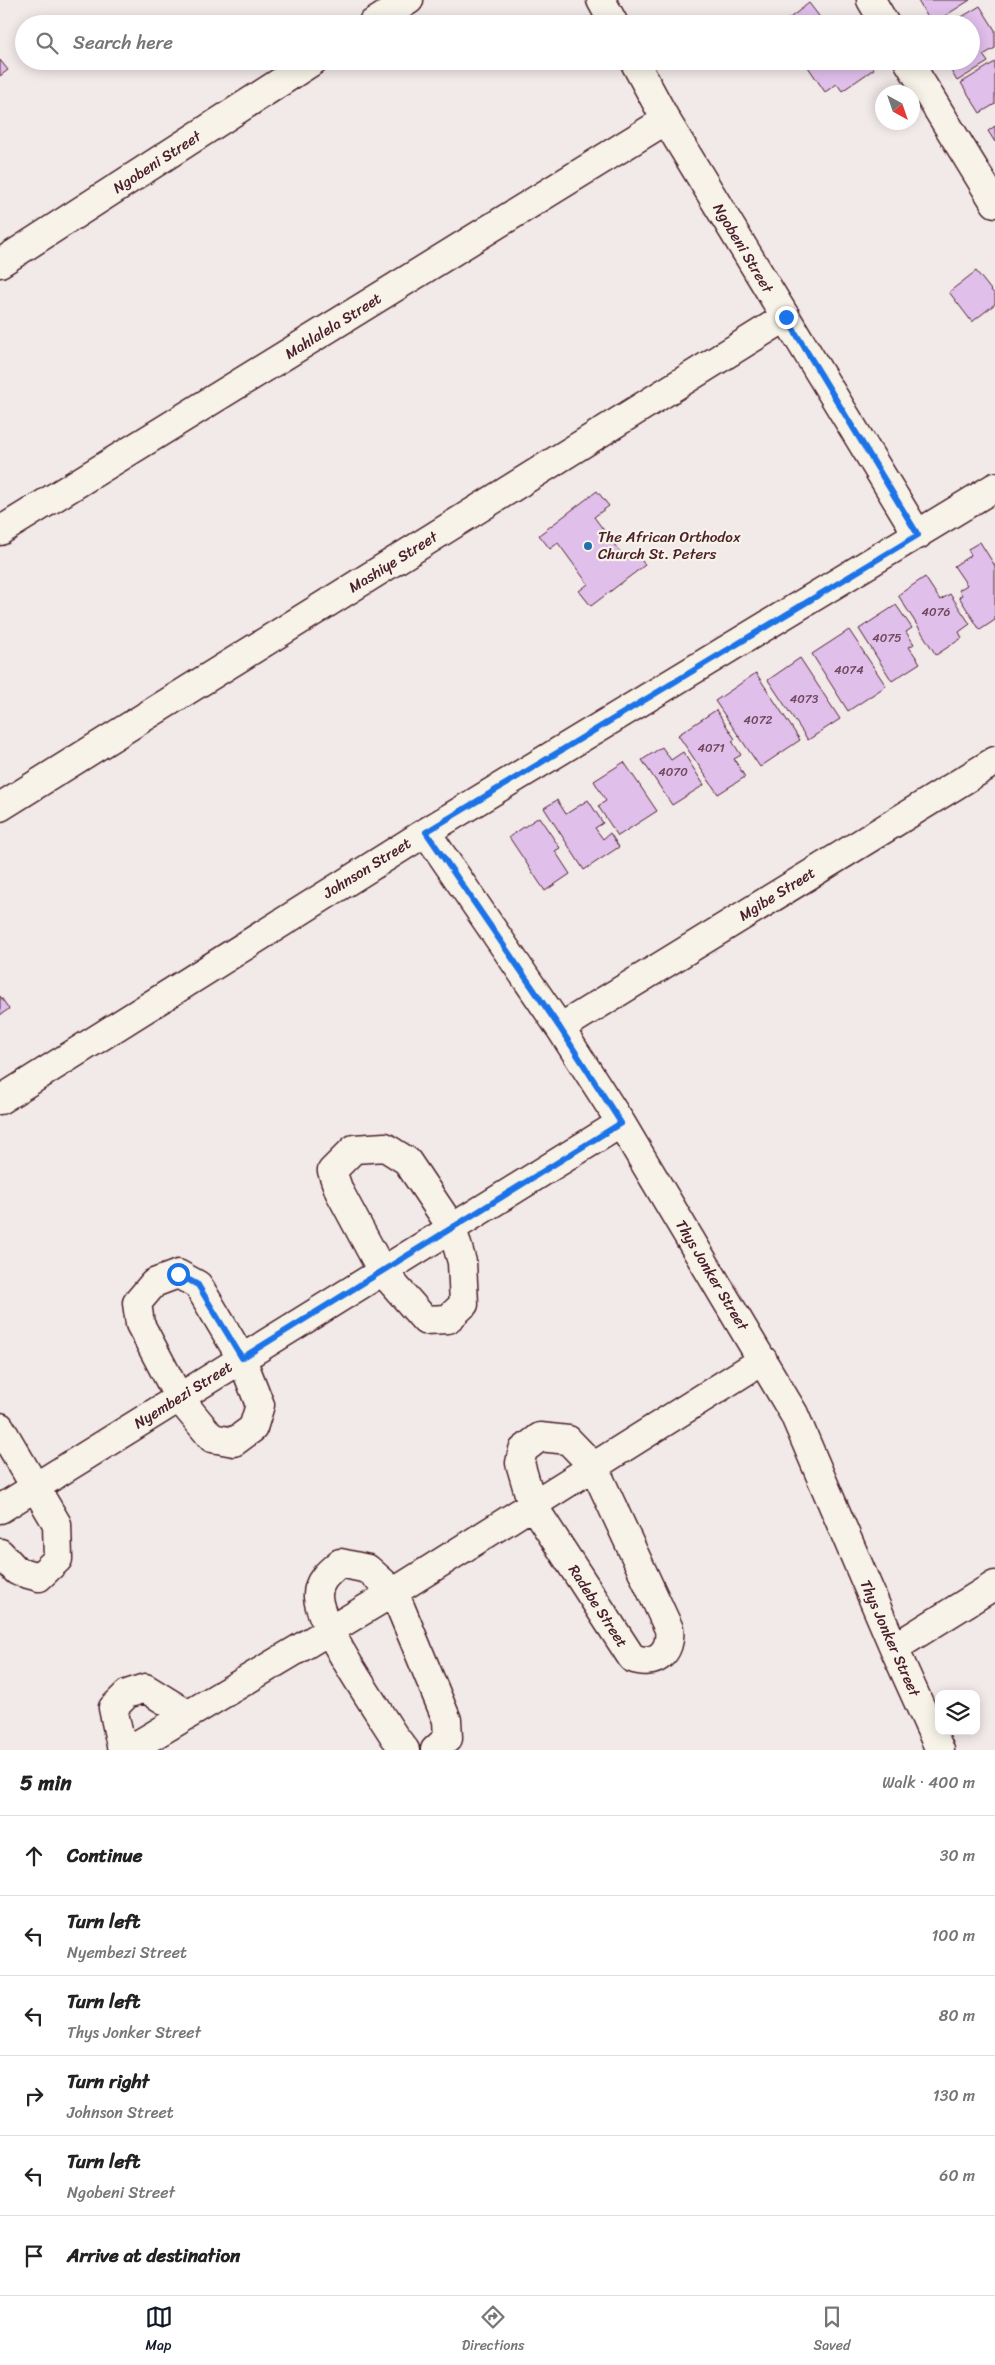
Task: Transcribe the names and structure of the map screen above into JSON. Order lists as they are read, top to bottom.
{
  "streets": {
    "street": [
      "Ngobeni Street",
      "Mahlalela Street",
      "Mashiye Street",
      "Johnson Street",
      "Mgibe Street",
      "Thys Jonker Street",
      "Nyembezi Street",
      "Radebe Street"
    ]
  },
  "crossings": [
    ["Ngobeni Street", "Mahlalela Street"],
    ["Ngobeni Street", "Mashiye Street"],
    ["Ngobeni Street", "Johnson Street"],
    ["Johnson Street", "Thys Jonker Street"],
    ["Mgibe Street", "Thys Jonker Street"],
    ["Thys Jonker Street", "Nyembezi Street"]
  ],
  "places": ["The African Orthodox Church St. Peters"],
  "house_numbers": [
    "4076",
    "4075",
    "4074",
    "4073",
    "4072",
    "4071",
    "4070"
  ],
  "north": "bottom right",
  "page": {
    "search": "Search here",
    "heading": ["5 min", "Walk · 400 m"],
    "list": [
      ["Continue", "30 m"],
      ["Turn left", "Nyembezi Street", "100 m"],
      ["Turn left", "Thys Jonker Street", "80 m"],
      ["Turn right", "Johnson Street", "130 m"],
      ["Turn left", "Ngobeni Street", "60 m"],
      "Arrive at destination"
    ],
    "nav": ["Map", "Directions", "Saved"]
  }
}
